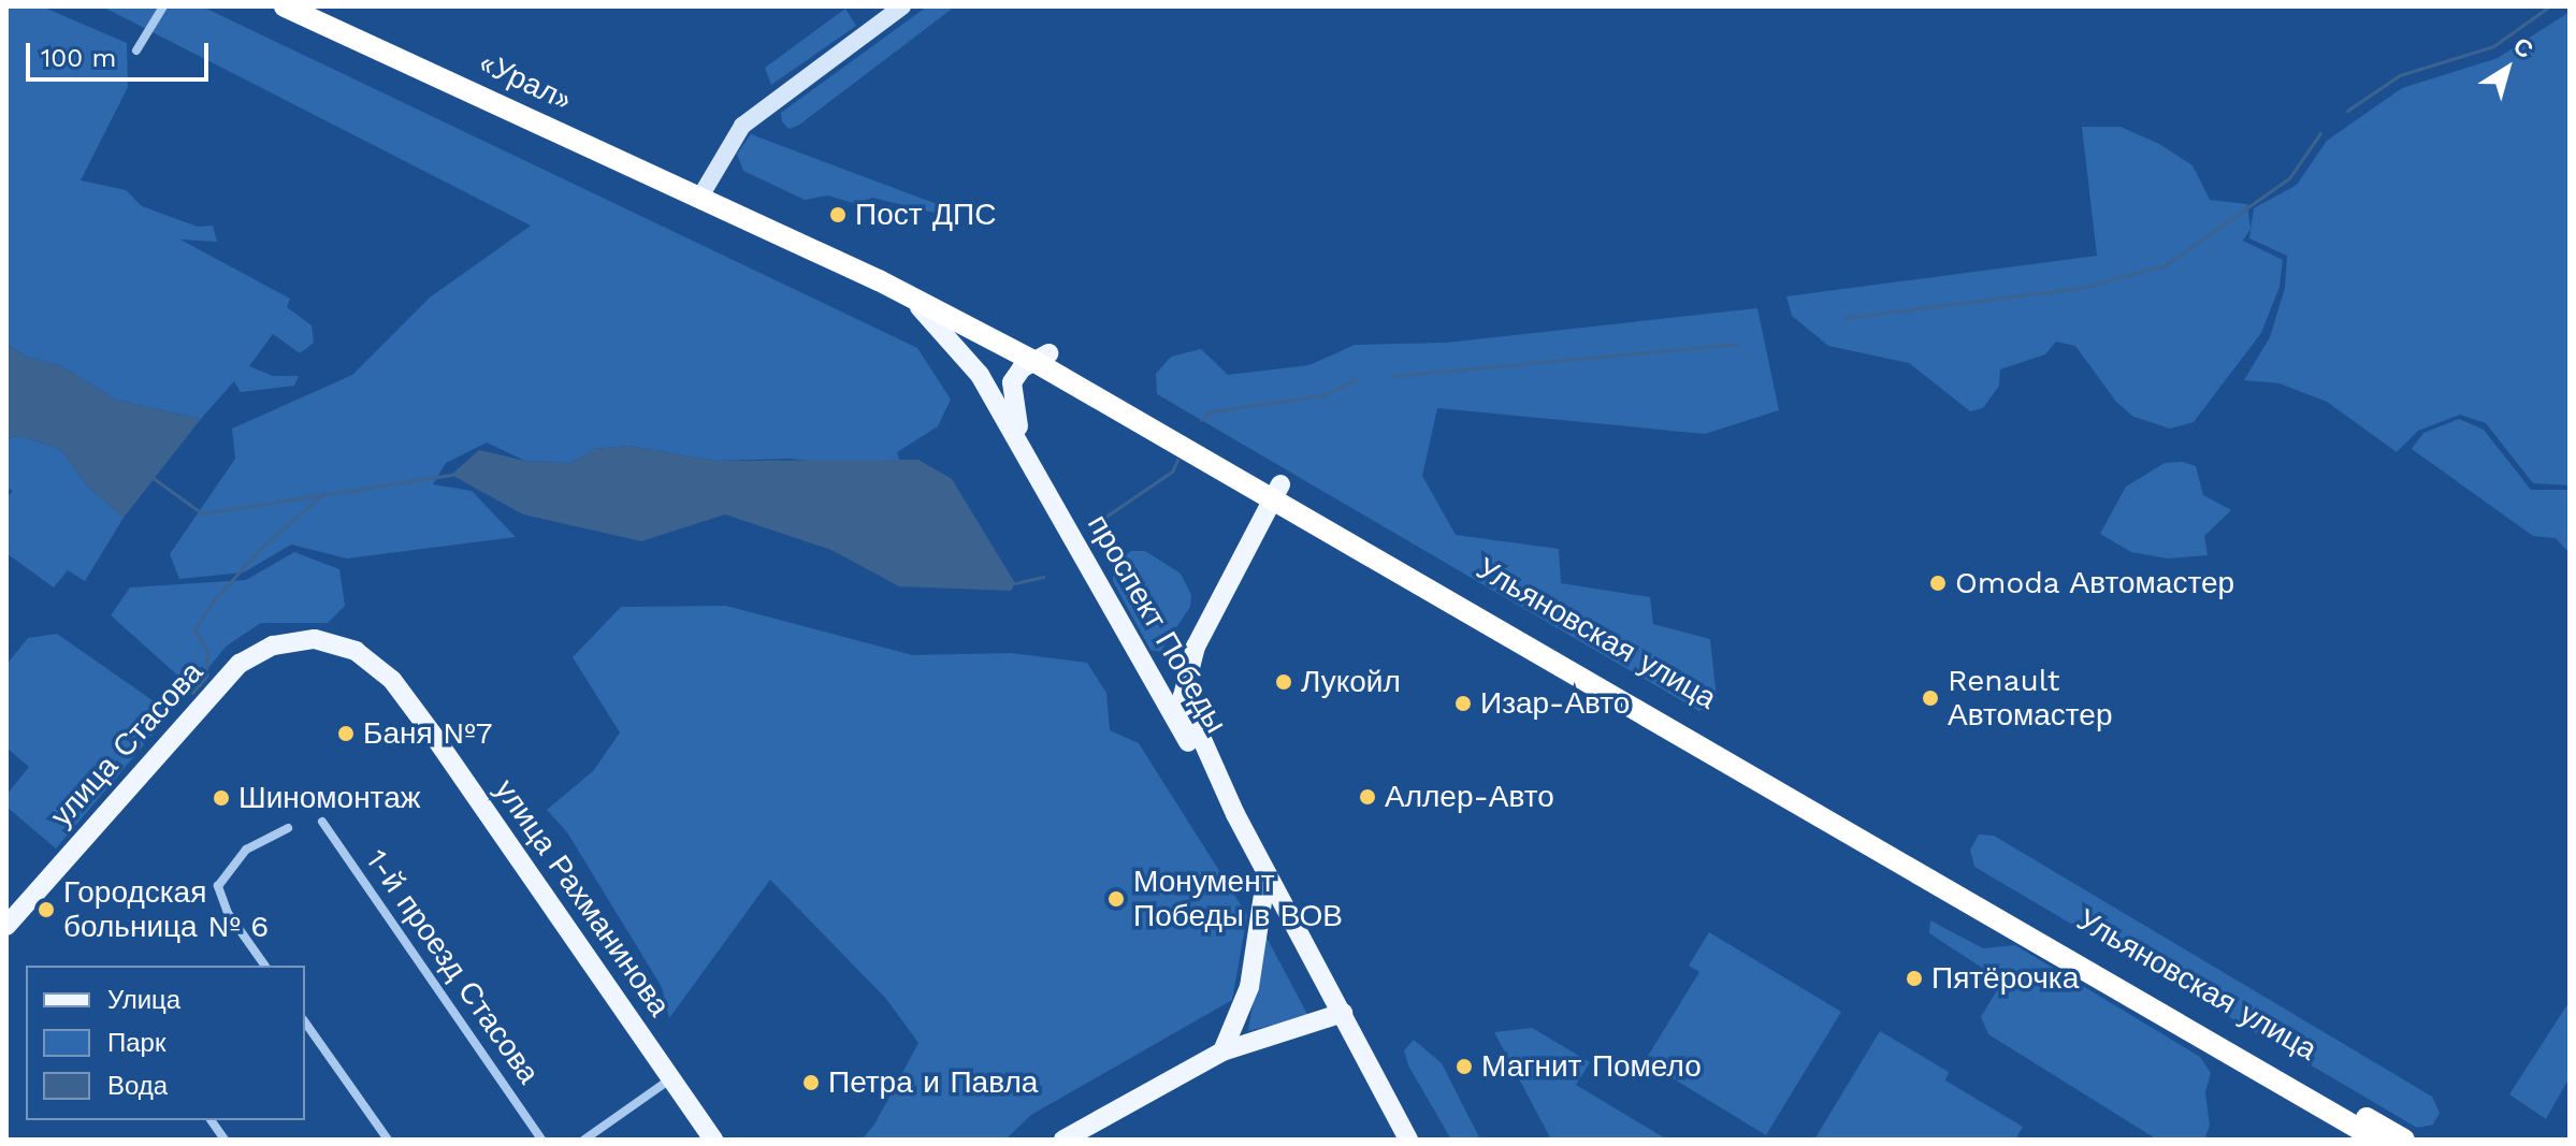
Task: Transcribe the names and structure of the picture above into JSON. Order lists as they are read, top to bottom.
{
  "streets": {
    "highway": ["«Урал»", "Ульяновская улица"],
    "main road": ["проспект Победы", "улица Стасова", "улица Рахманинова"],
    "street": ["1-й проезд Стасова"]
  },
  "crossings": [
    ["«Урал»", "Ульяновская улица"],
    ["проспект Победы", "Ульяновская улица"],
    ["улица Стасова", "улица Рахманинова"]
  ],
  "places": [
    "Пост ДПС",
    "Omoda Автомастер",
    "Лукойл",
    "Renault Автомастер",
    "Изар-Авто",
    "Баня №7",
    "Аллер-Авто",
    "Шиномонтаж",
    "Монумент Победы в ВОВ",
    "Городская больница № 6",
    "Пятёрочка",
    "Магнит Помело",
    "Петра и Павла"
  ],
  "legend": ["Улица", "Парк", "Вода"],
  "scale_bar": "100 m",
  "north": "top right"
}
